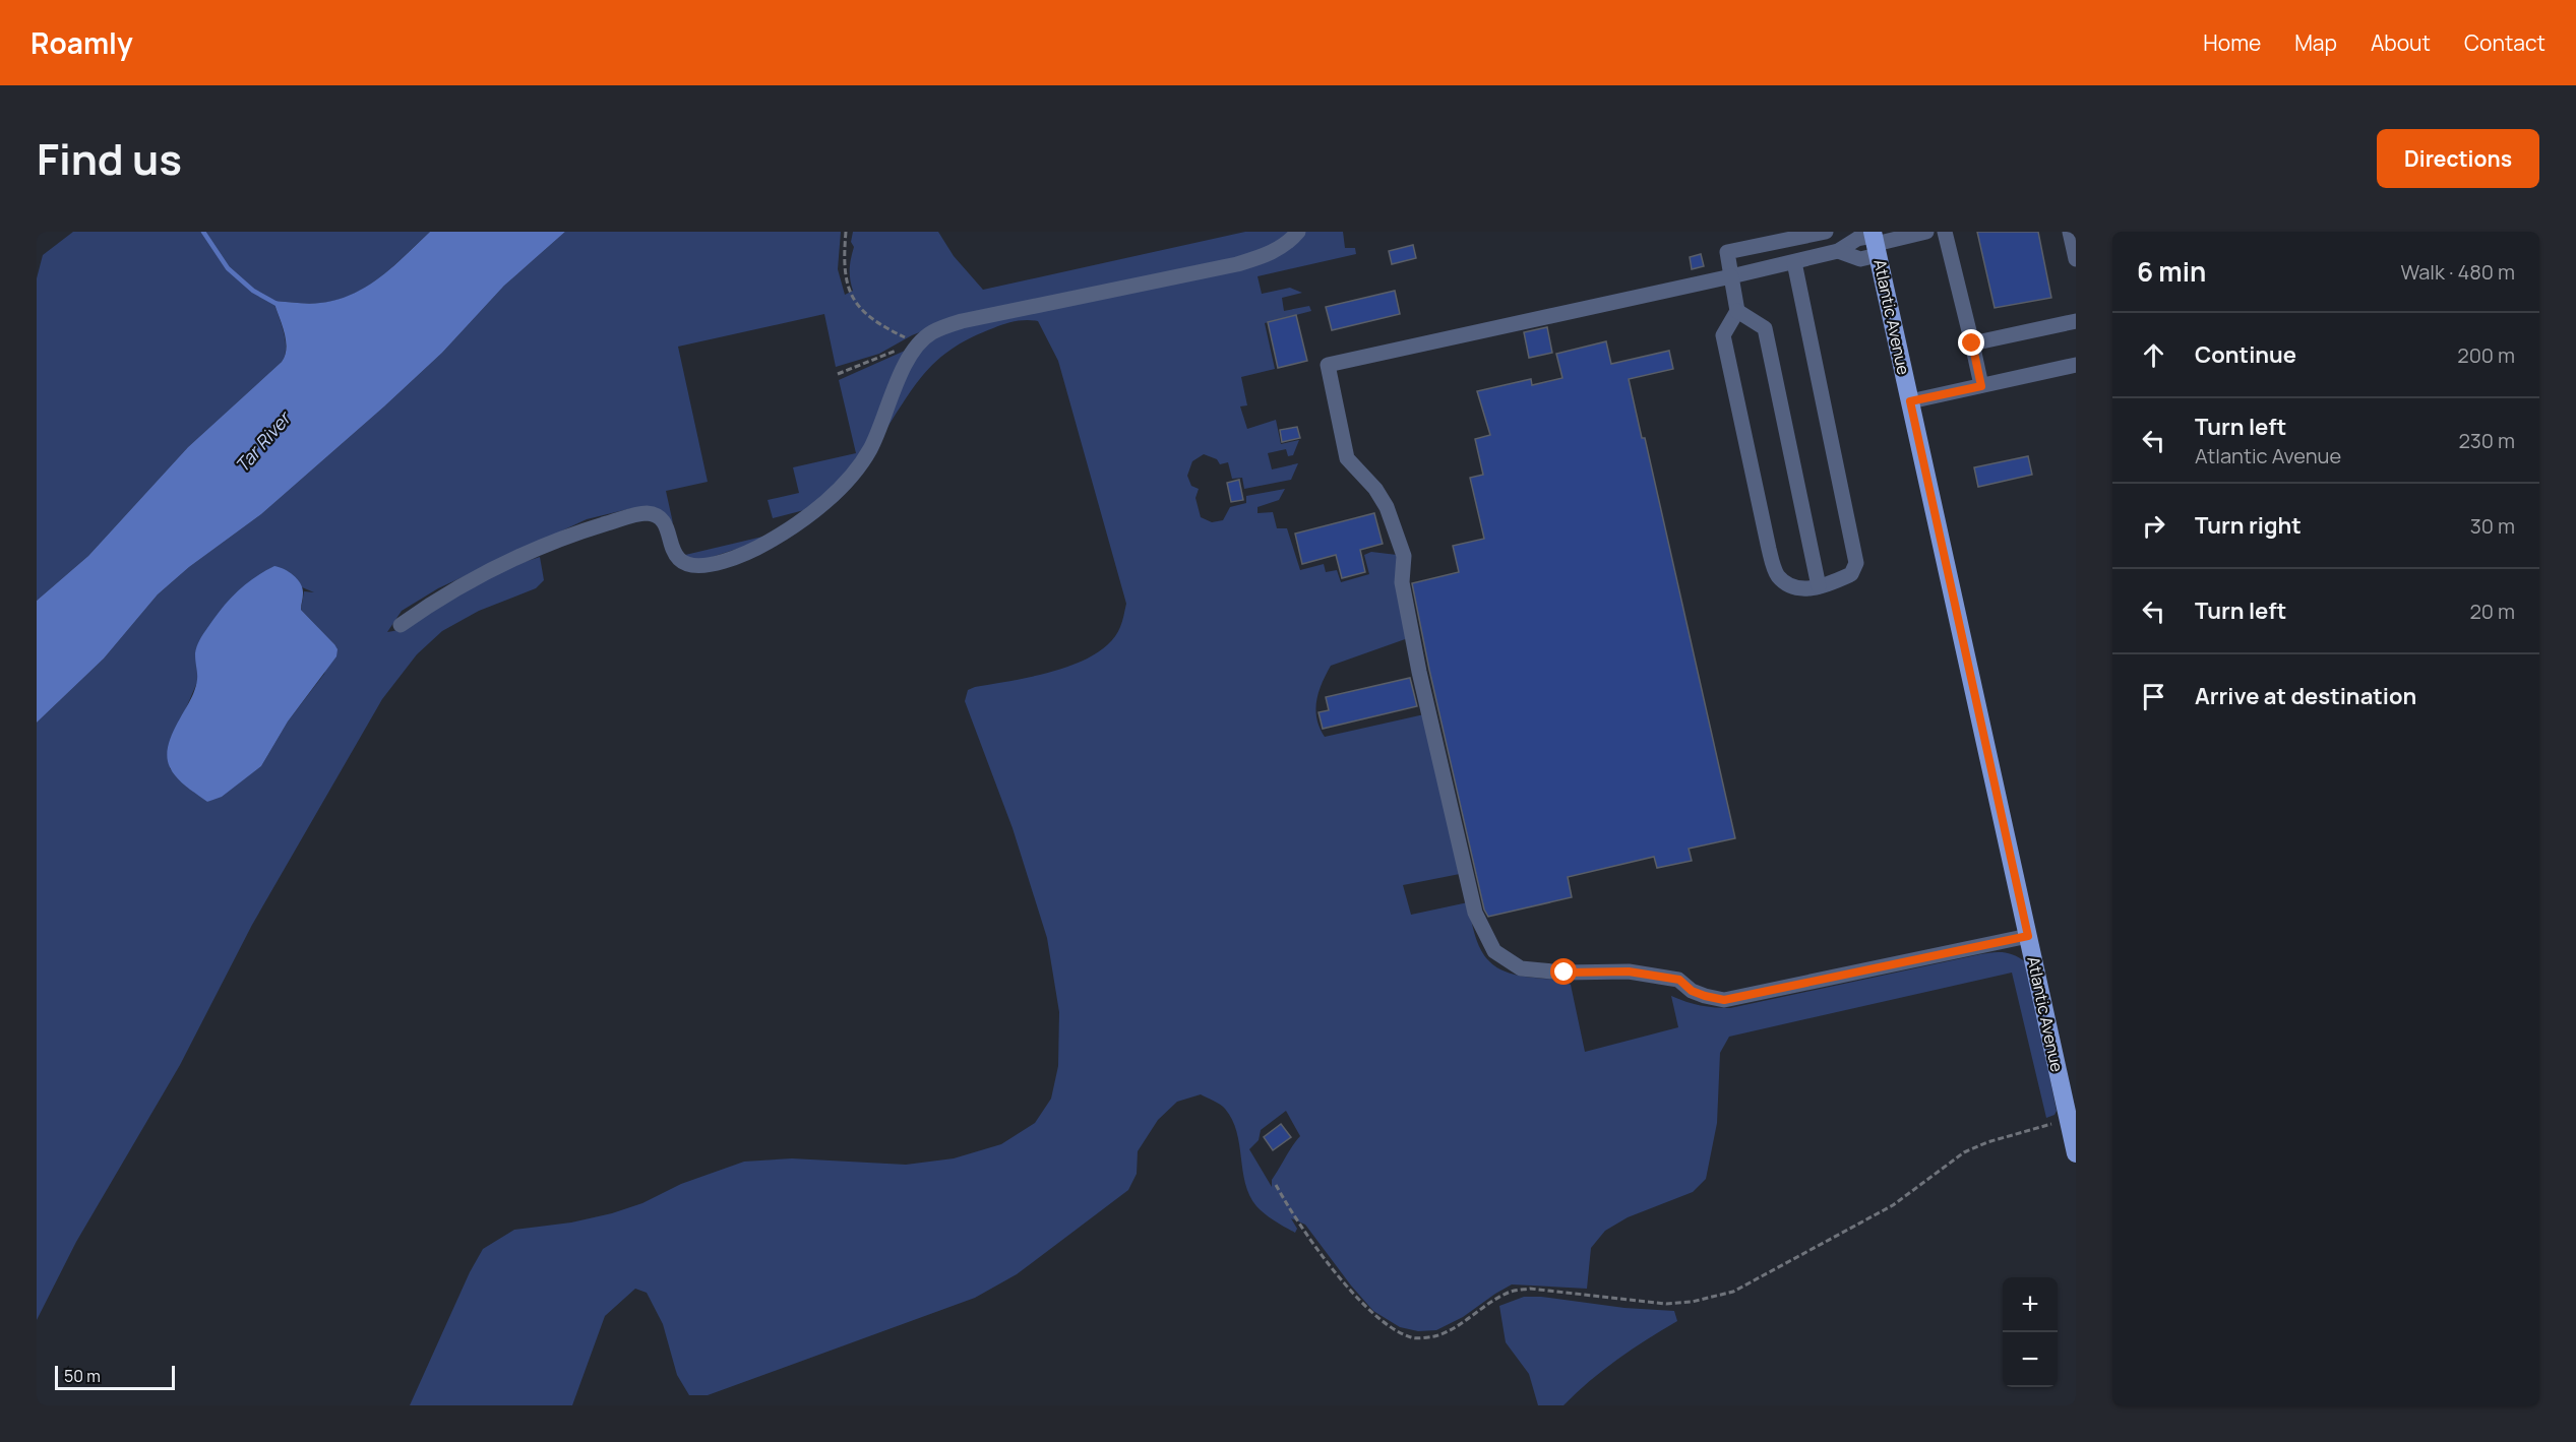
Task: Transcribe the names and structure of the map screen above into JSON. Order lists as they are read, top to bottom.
{
  "streets": {
    "main road": ["Atlantic Avenue"]
  },
  "water": ["Tar River"],
  "scale_bar": "50 m",
  "page": {
    "header": "Roamly",
    "nav": [
      "Home",
      "Map",
      "About",
      "Contact"
    ],
    "title": "Find us",
    "buttons": "Directions",
    "heading": ["6 min", "Walk · 480 m"],
    "list": [
      ["Continue", "200 m"],
      ["Turn left", "Atlantic Avenue", "230 m"],
      ["Turn right", "30 m"],
      ["Turn left", "20 m"],
      "Arrive at destination"
    ],
    "map_buttons": ["+", "−"],
    "scale": "50 m"
  }
}
